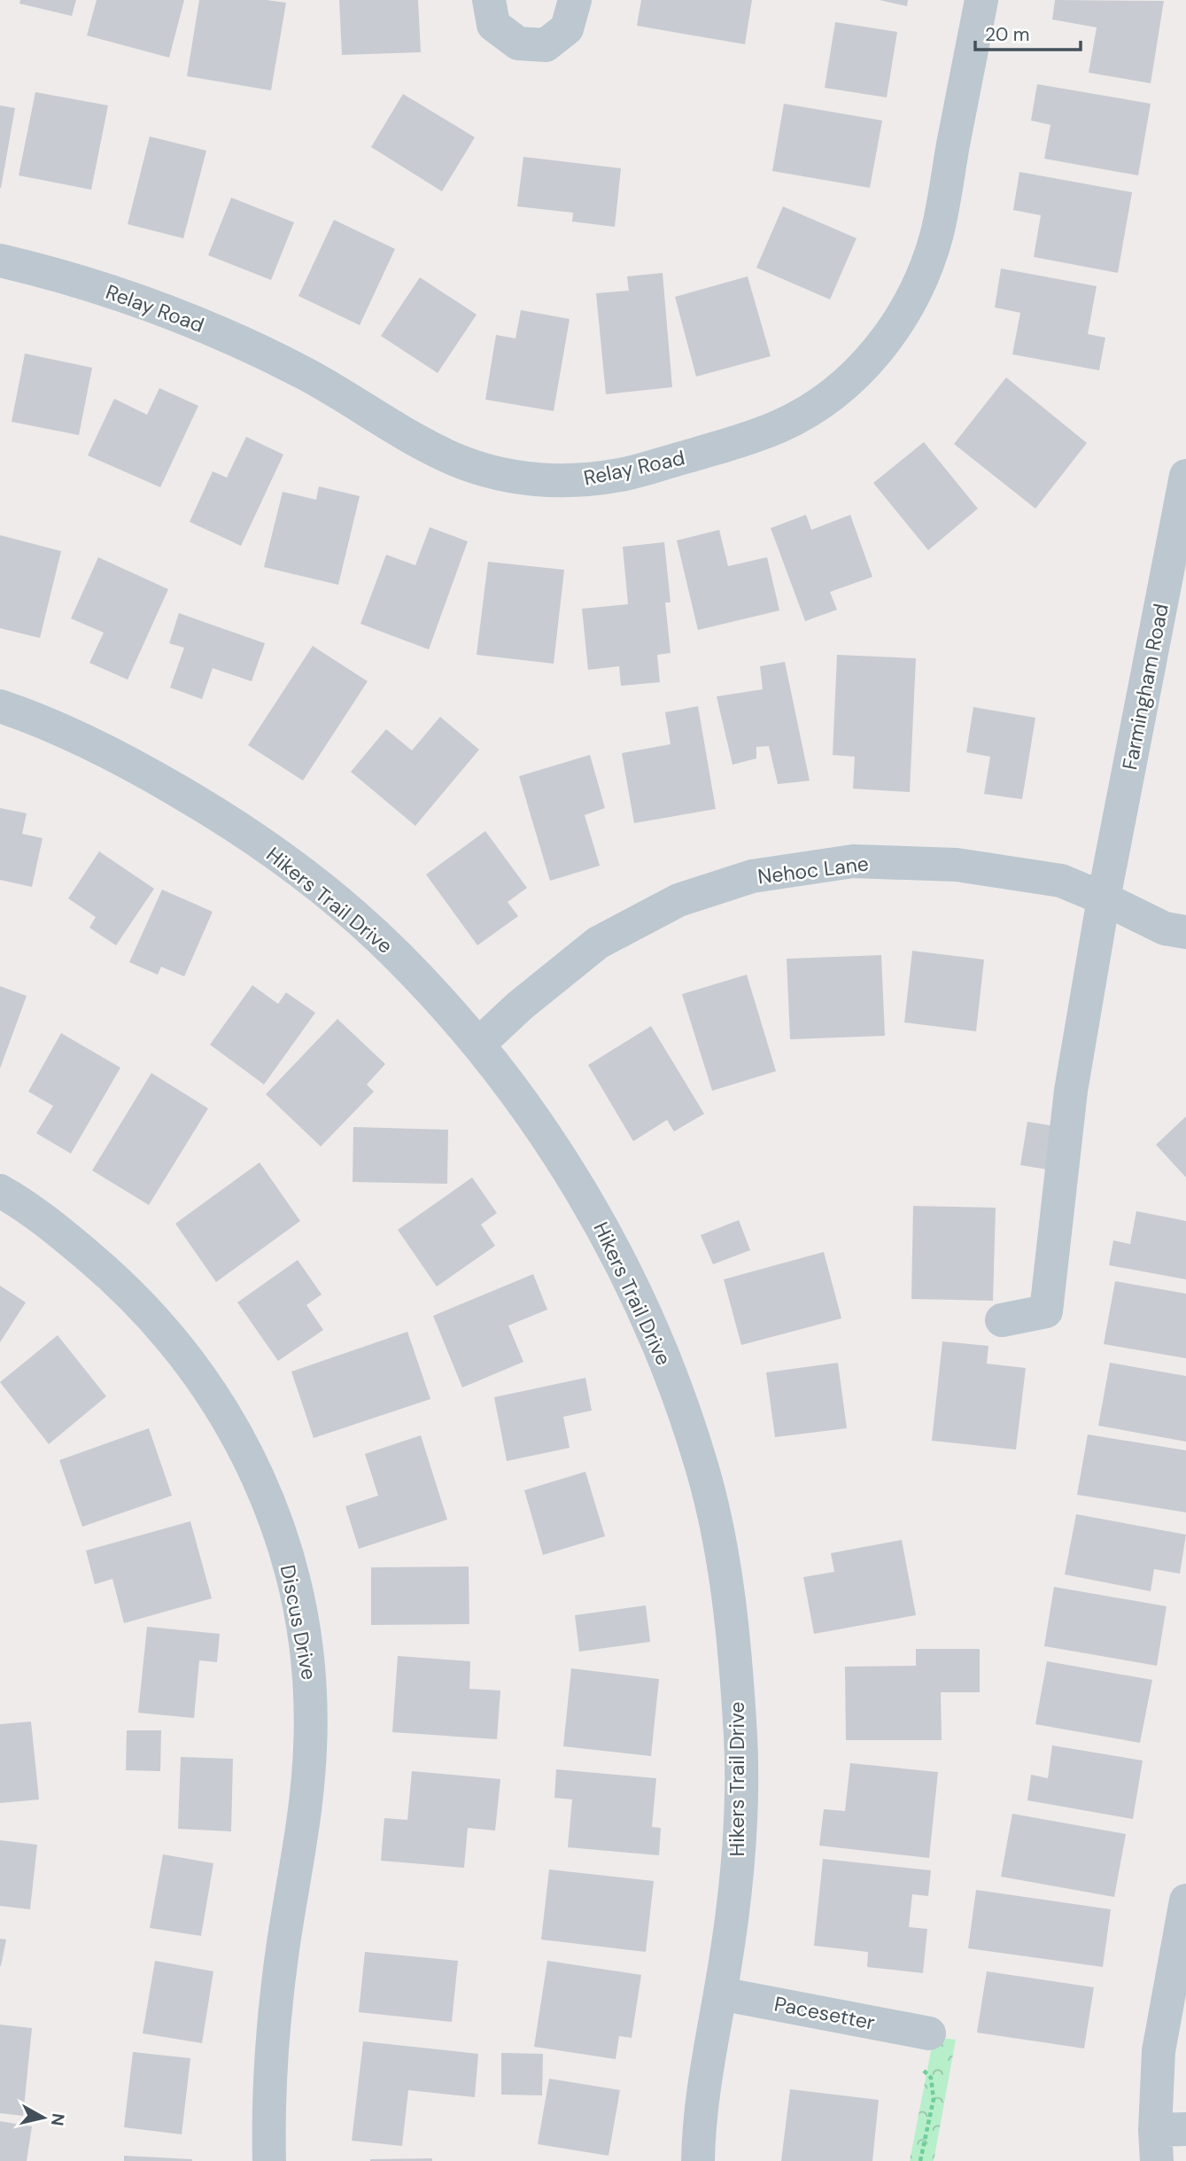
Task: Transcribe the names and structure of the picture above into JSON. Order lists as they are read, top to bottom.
{
  "streets": {
    "street": [
      "Relay Road",
      "Farmingham Road",
      "Nehoc Lane",
      "Hikers Trail Drive",
      "Discus Drive",
      "Pacesetter"
    ]
  },
  "crossings": [
    ["Farmingham Road", "Nehoc Lane"],
    ["Nehoc Lane", "Hikers Trail Drive"],
    ["Hikers Trail Drive", "Pacesetter"]
  ],
  "scale_bar": "20 m",
  "north": "right"
}
